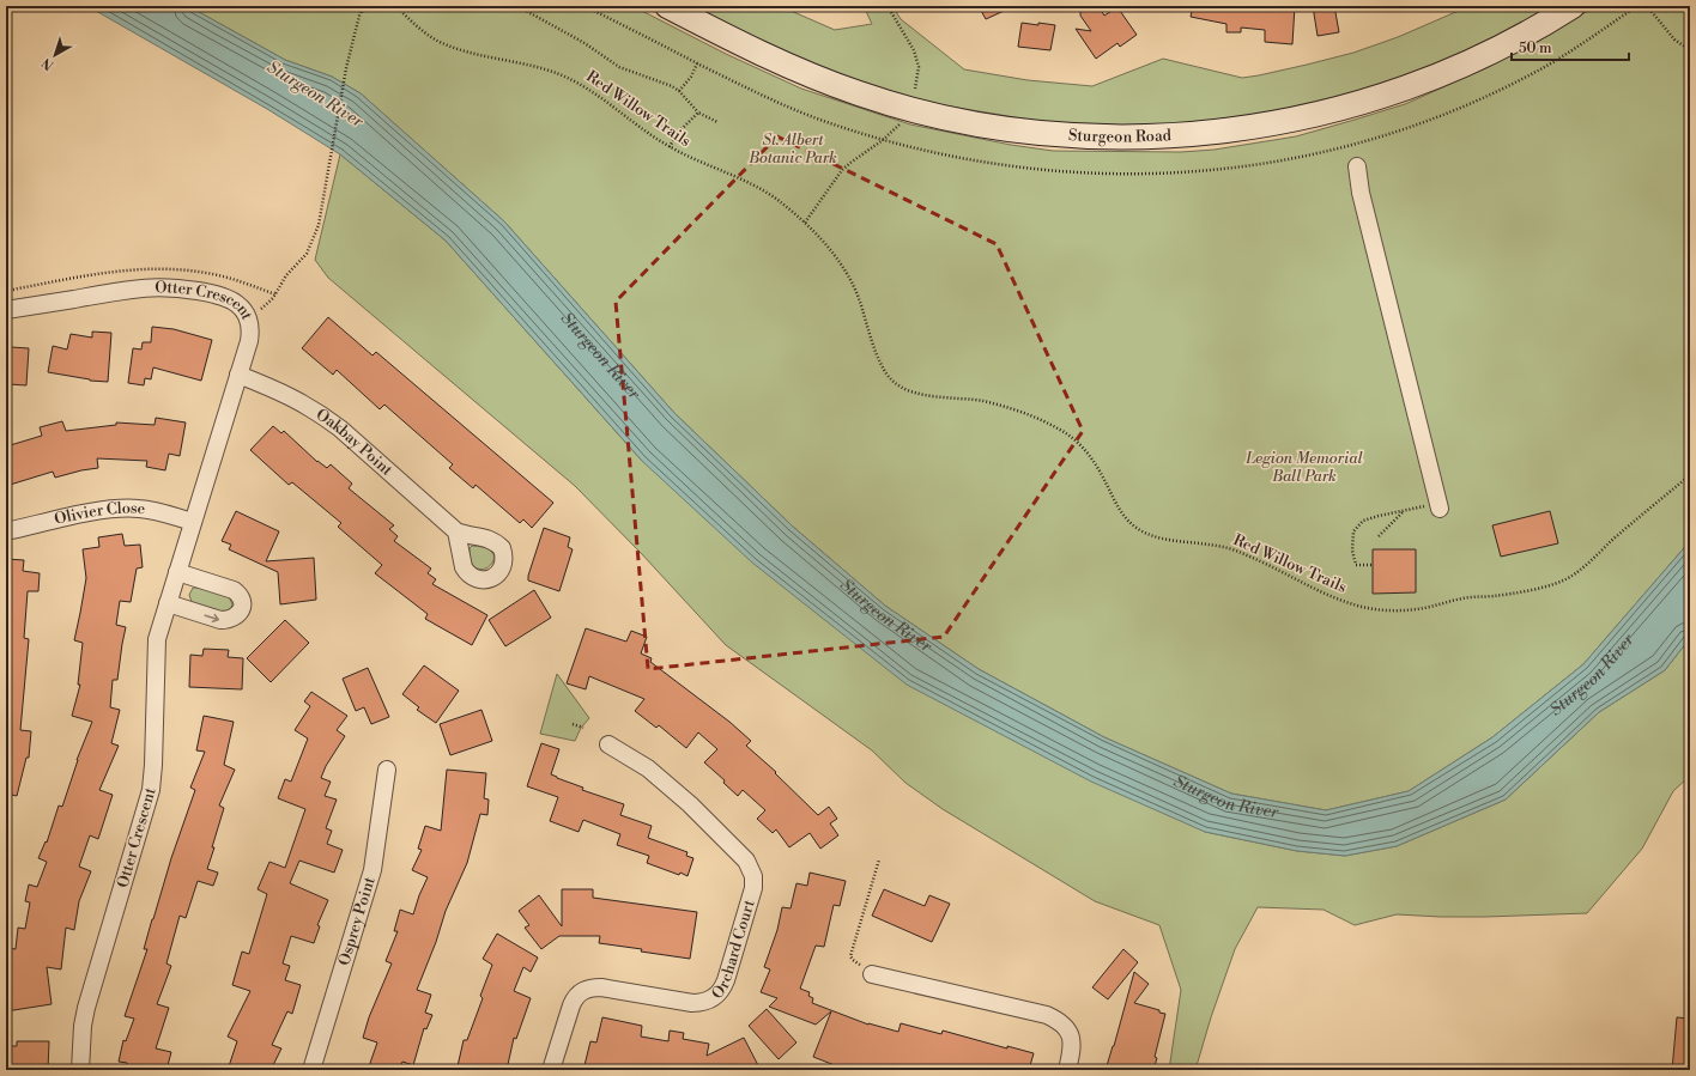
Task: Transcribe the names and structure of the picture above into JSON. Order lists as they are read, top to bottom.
{
  "streets": {
    "main road": ["Sturgeon Road"],
    "street": [
      "Otter Crescent",
      "Oakbay Point",
      "Olivier Close",
      "Osprey Point",
      "Orchard Court"
    ],
    "path": ["Red Willow Trails"]
  },
  "crossings": [
    ["Otter Crescent", "Oakbay Point"],
    ["Otter Crescent", "Olivier Close"]
  ],
  "water": ["Sturgeon River"],
  "parks": ["St. Albert Botanic Park", "Legion Memorial Ball Park"],
  "scale_bar": "50 m",
  "north": "bottom left"
}
